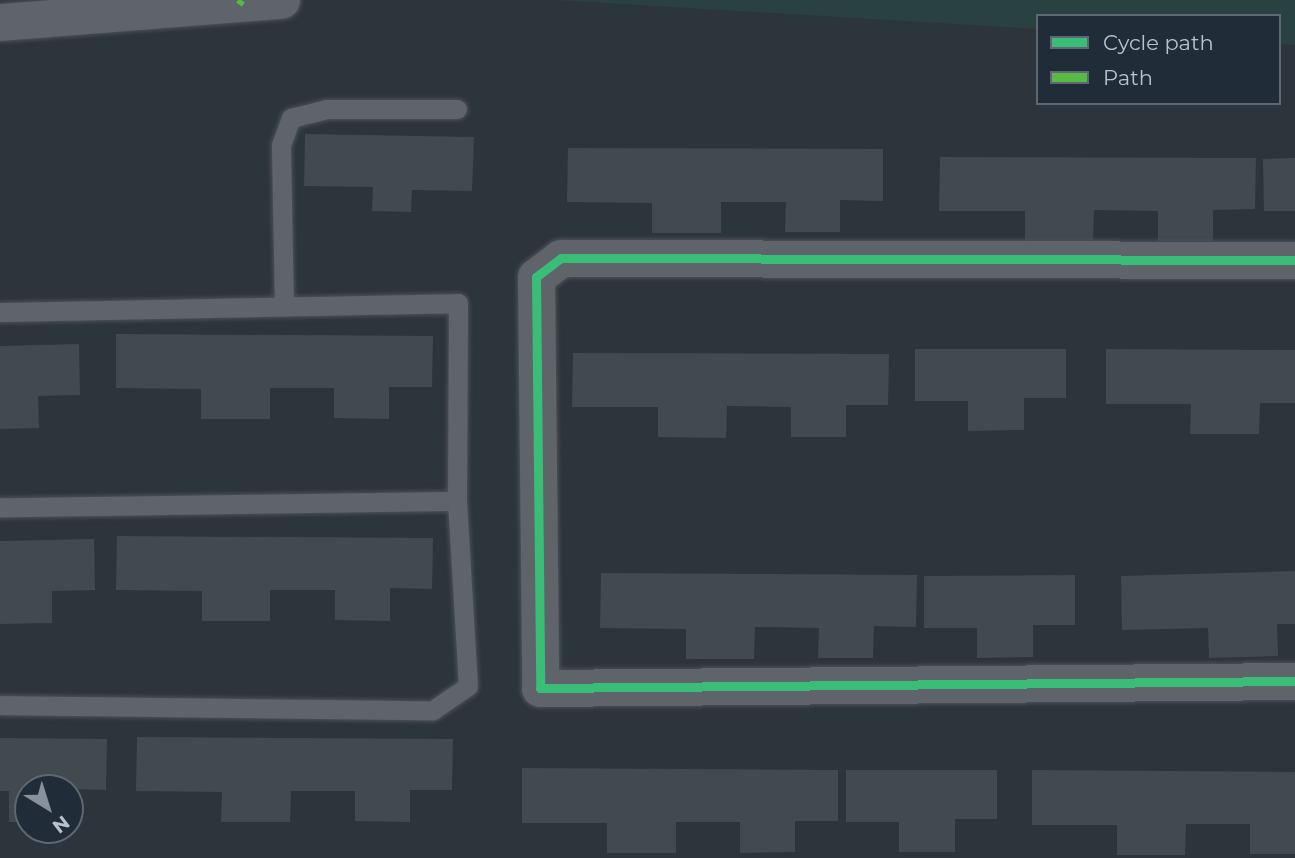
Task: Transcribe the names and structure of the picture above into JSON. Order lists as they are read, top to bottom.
{
  "legend": ["Cycle path", "Path"],
  "north": "bottom right"
}
